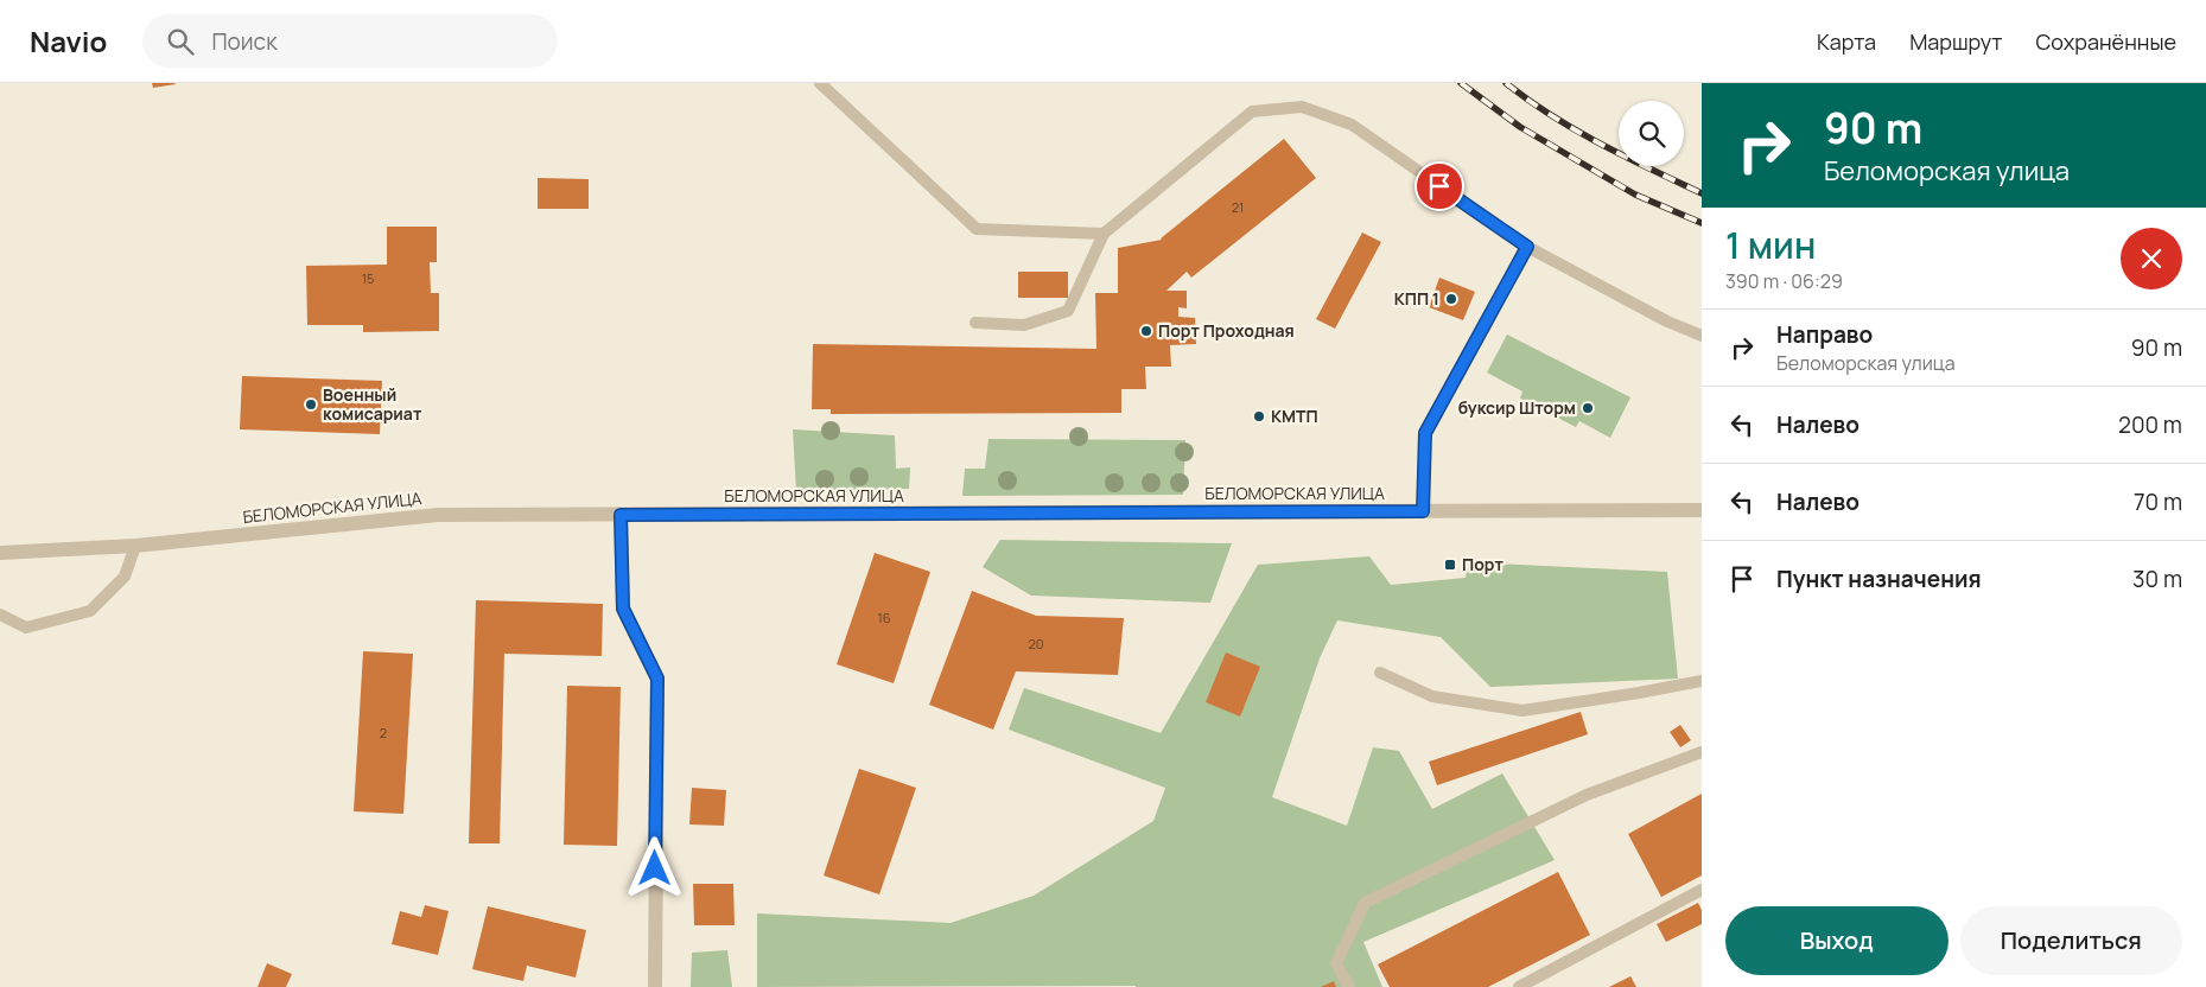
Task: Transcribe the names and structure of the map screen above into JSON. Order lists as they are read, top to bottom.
{
  "streets": {
    "street": ["БЕЛОМОРСКАЯ УЛИЦА"]
  },
  "places": {
    "other": [
      "КПП 1",
      "Порт Проходная",
      "Военный комисариат",
      "буксир Шторм",
      "КМТП"
    ],
    "transit": ["Порт"]
  },
  "house_numbers": [
    "21",
    "15",
    "16",
    "20",
    "2"
  ],
  "page": {
    "header": "Navio",
    "search": "Поиск",
    "nav": ["Карта", "Маршрут", "Сохранённые"],
    "turn": ["90 m", "Беломорская улица"],
    "heading": ["1 мин", "390 m · 06:29"],
    "list": [
      {
        "name": "Направо",
        "note": "Беломорская улица",
        "value": "90 m"
      },
      {
        "name": "Налево",
        "value": "200 m"
      },
      {
        "name": "Налево",
        "value": "70 m"
      },
      {
        "name": "Пункт назначения",
        "value": "30 m"
      }
    ],
    "buttons": ["Выход", "Поделиться"]
  }
}
